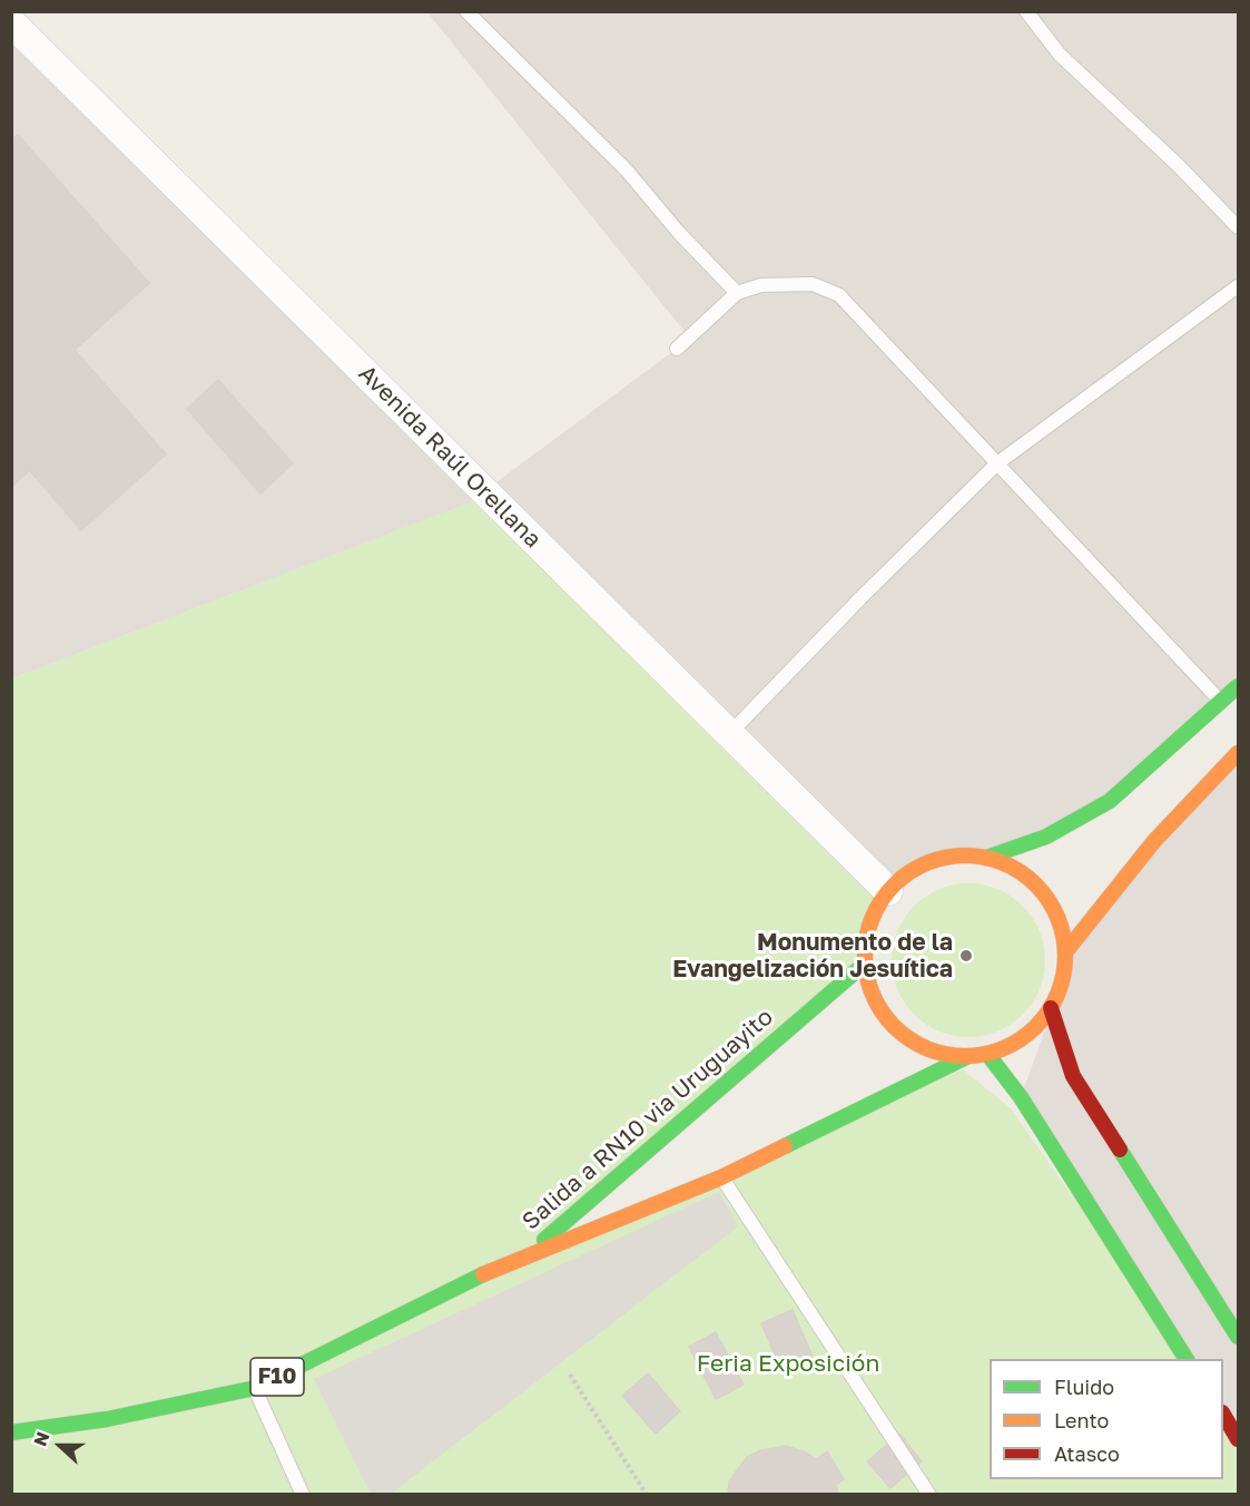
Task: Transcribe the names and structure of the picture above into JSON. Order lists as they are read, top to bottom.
{
  "streets": {
    "main road": ["Salida a RN10 via Uruguayito", "F10"],
    "street": ["Avenida Raúl Orellana"]
  },
  "crossings": [
    ["Avenida Raúl Orellana", "Salida a RN10 via Uruguayito"],
    ["Avenida Raúl Orellana", "F10"],
    ["Salida a RN10 via Uruguayito", "F10"]
  ],
  "parks": ["Feria Exposición"],
  "places": ["Monumento de la Evangelización Jesuítica"],
  "legend": ["Fluido", "Lento", "Atasco"],
  "north": "left"
}
